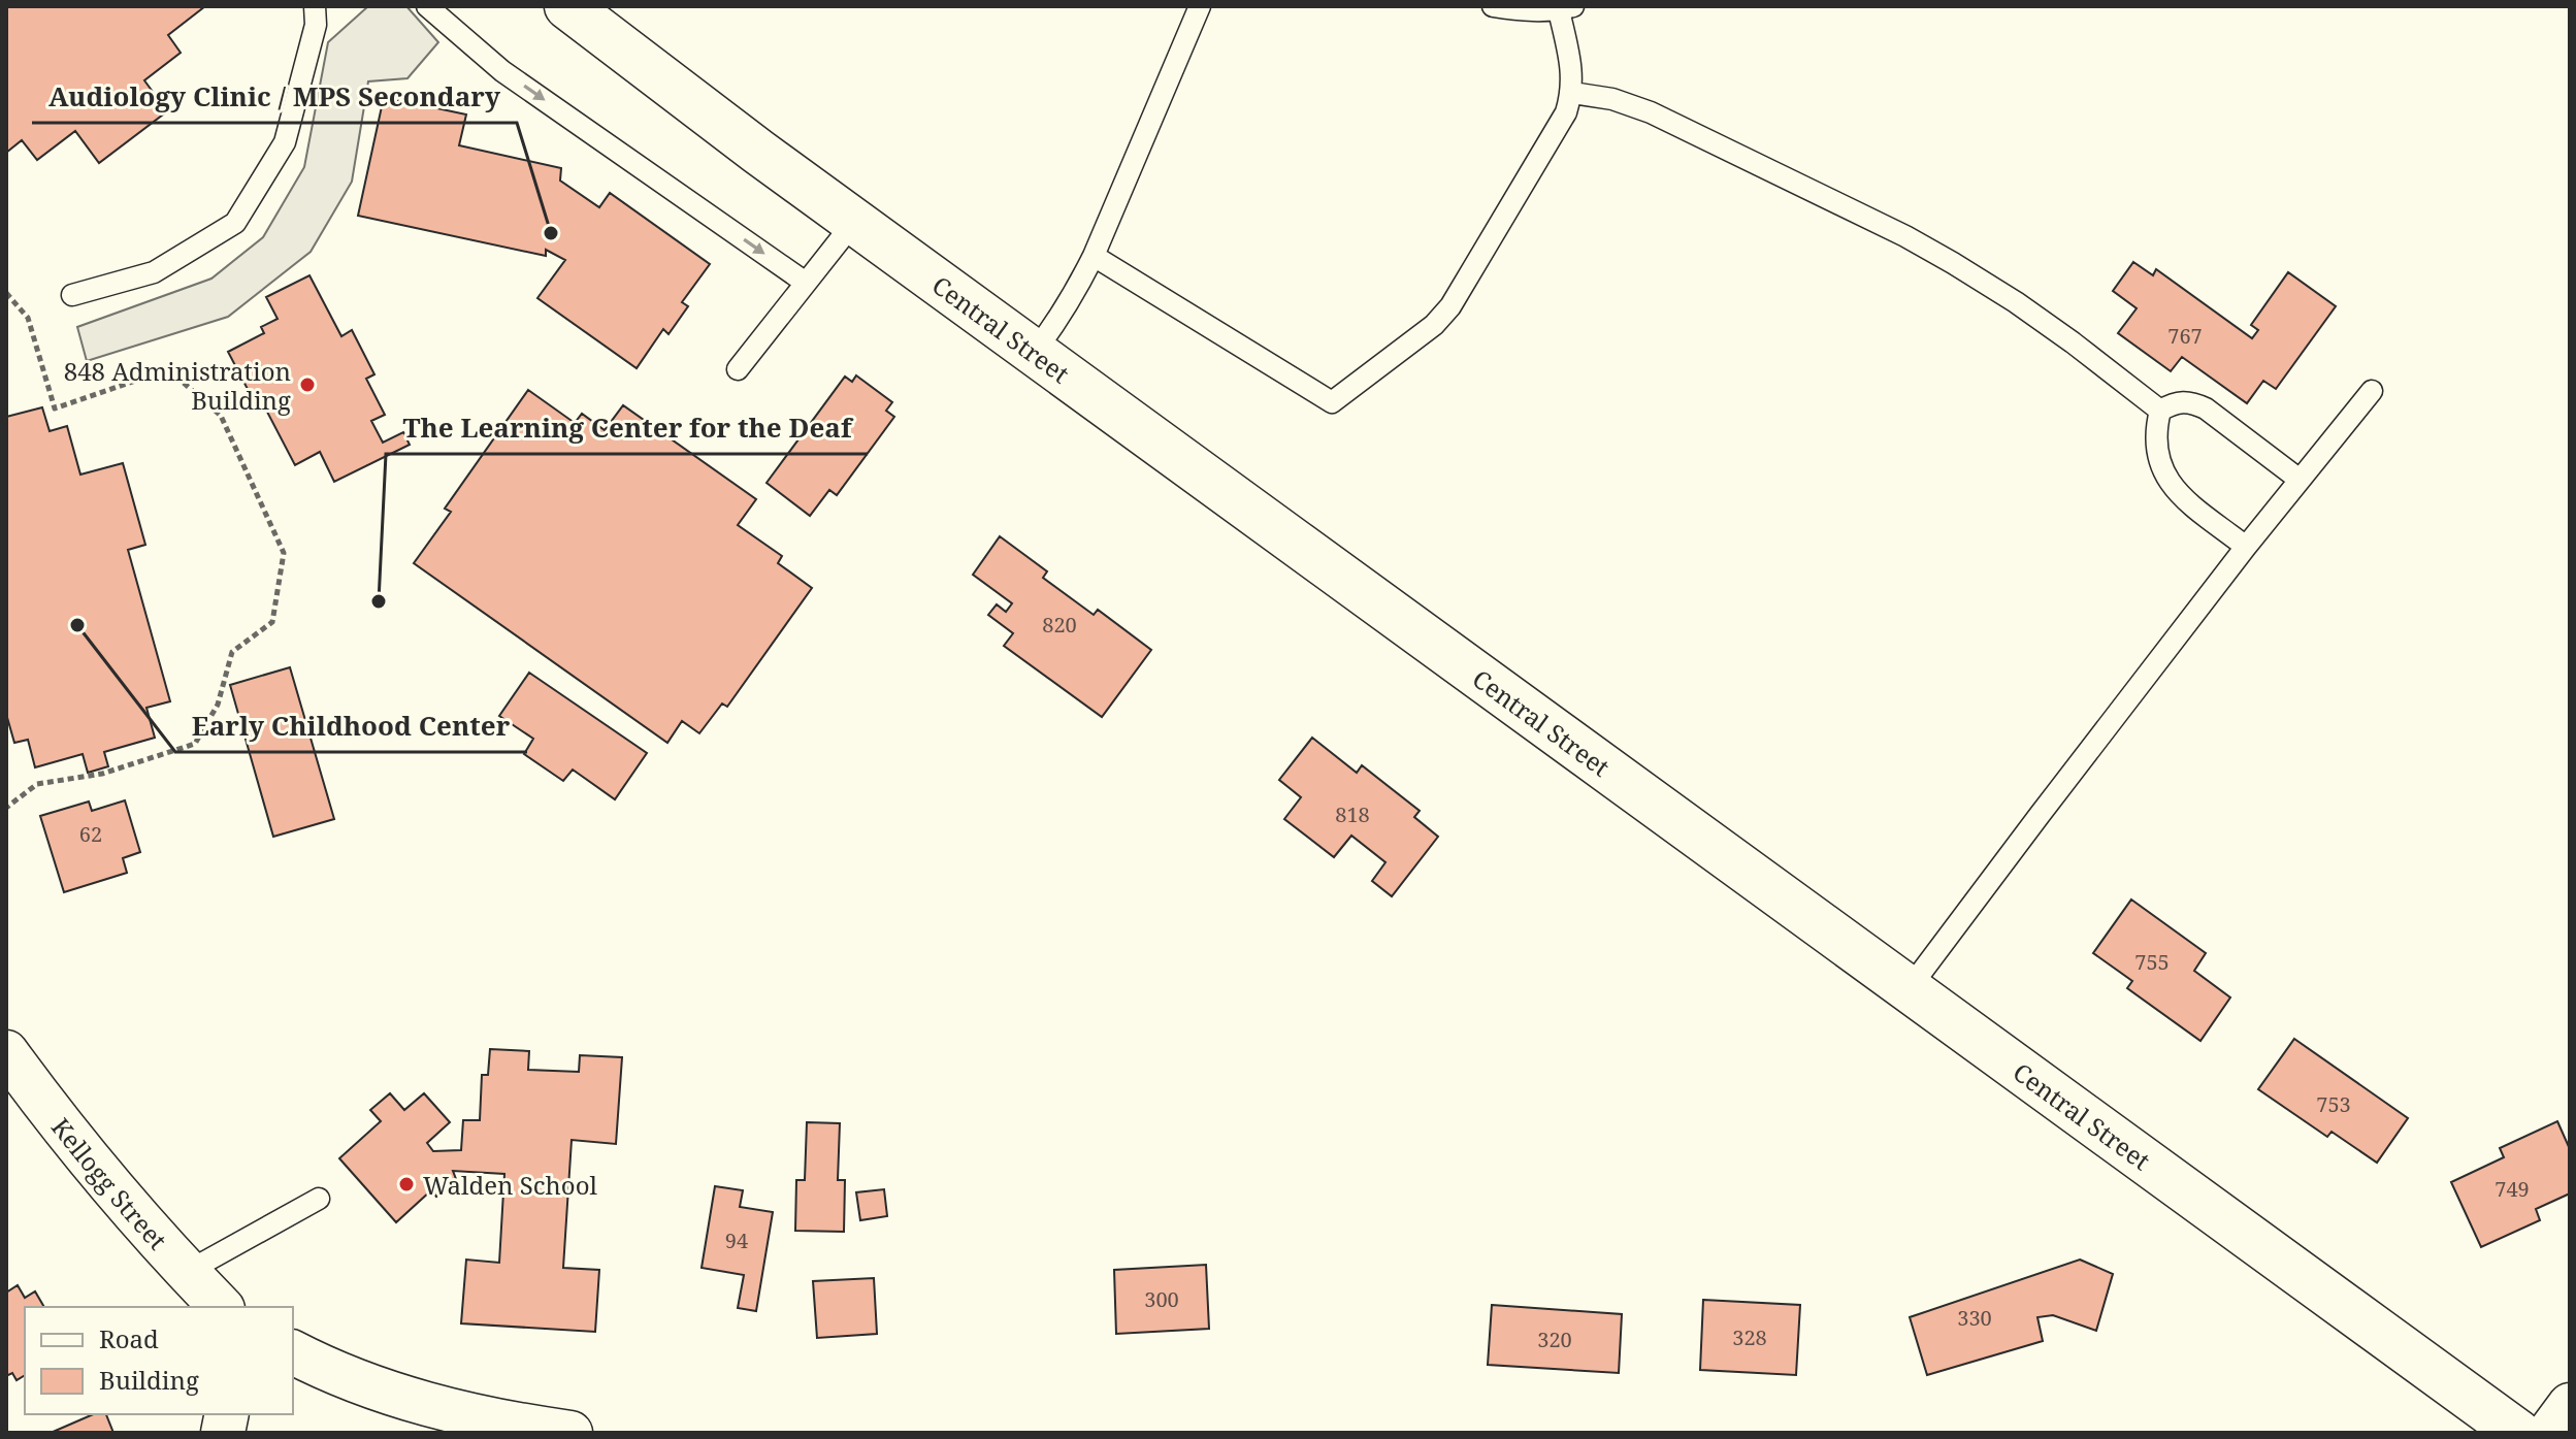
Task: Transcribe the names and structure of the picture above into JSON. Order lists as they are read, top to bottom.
{
  "streets": {
    "main road": ["Central Street"],
    "street": ["Kellogg Street"]
  },
  "places": [
    "Audiology Clinic / MPS Secondary",
    "848 Administration Building",
    "The Learning Center for the Deaf",
    "Early Childhood Center",
    "Walden School"
  ],
  "house_numbers": [
    "767",
    "820",
    "818",
    "62",
    "755",
    "753",
    "749",
    "94",
    "300",
    "330",
    "328",
    "320"
  ],
  "legend": ["Road", "Building"]
}
